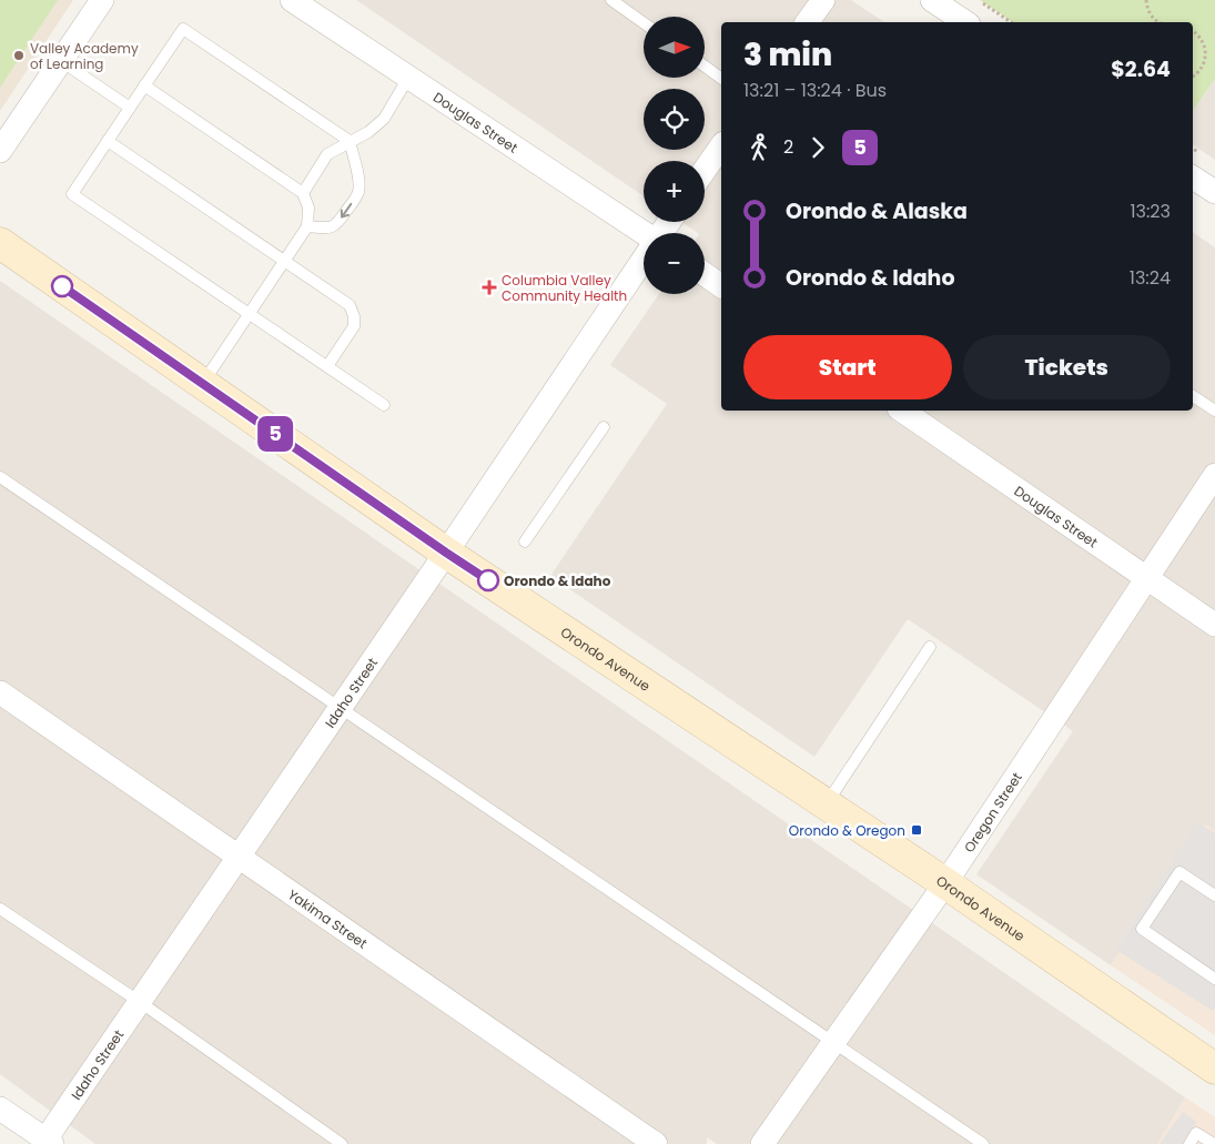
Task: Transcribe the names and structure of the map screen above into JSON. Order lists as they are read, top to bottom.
{
  "streets": {
    "main road": ["Orondo Avenue"],
    "street": [
      "Douglas Street",
      "Idaho Street",
      "Oregon Street",
      "Yakima Street"
    ]
  },
  "crossings": [
    ["Douglas Street", "Oregon Street"],
    ["Orondo Avenue", "Idaho Street"],
    ["Orondo Avenue", "Oregon Street"],
    ["Idaho Street", "Yakima Street"]
  ],
  "places": {
    "other": ["Valley Academy of Learning", "Orondo & Idaho"],
    "health": ["Columbia Valley Community Health"],
    "transit": ["Orondo & Oregon"]
  },
  "lines": ["bus line 5"],
  "north": "right",
  "page": {
    "on_map": "5",
    "map_buttons": ["+", "−"],
    "heading": ["3 min", "13:21 – 13:24 · Bus", "$2.64"],
    "legs": ["2", "5"],
    "list": [
      {
        "name": "Orondo & Alaska",
        "value": "13:23"
      },
      {
        "name": "Orondo & Idaho",
        "value": "13:24"
      }
    ],
    "buttons": ["Start", "Tickets"]
  }
}
